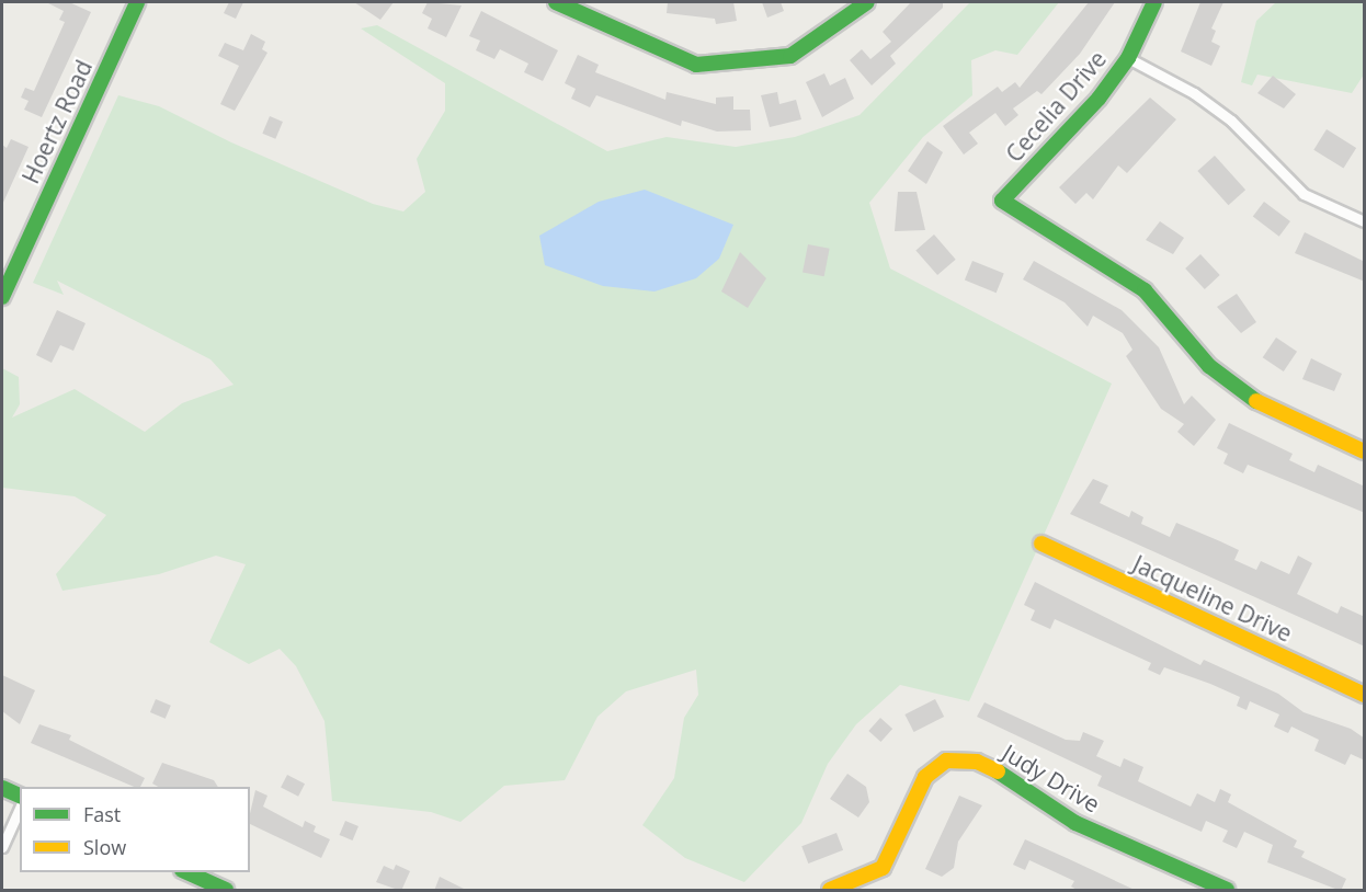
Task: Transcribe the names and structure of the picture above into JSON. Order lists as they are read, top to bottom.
{
  "streets": {
    "street": [
      "Cecelia Drive",
      "Hoertz Road",
      "Jacqueline Drive",
      "Judy Drive"
    ]
  },
  "legend": ["Fast", "Slow"]
}
